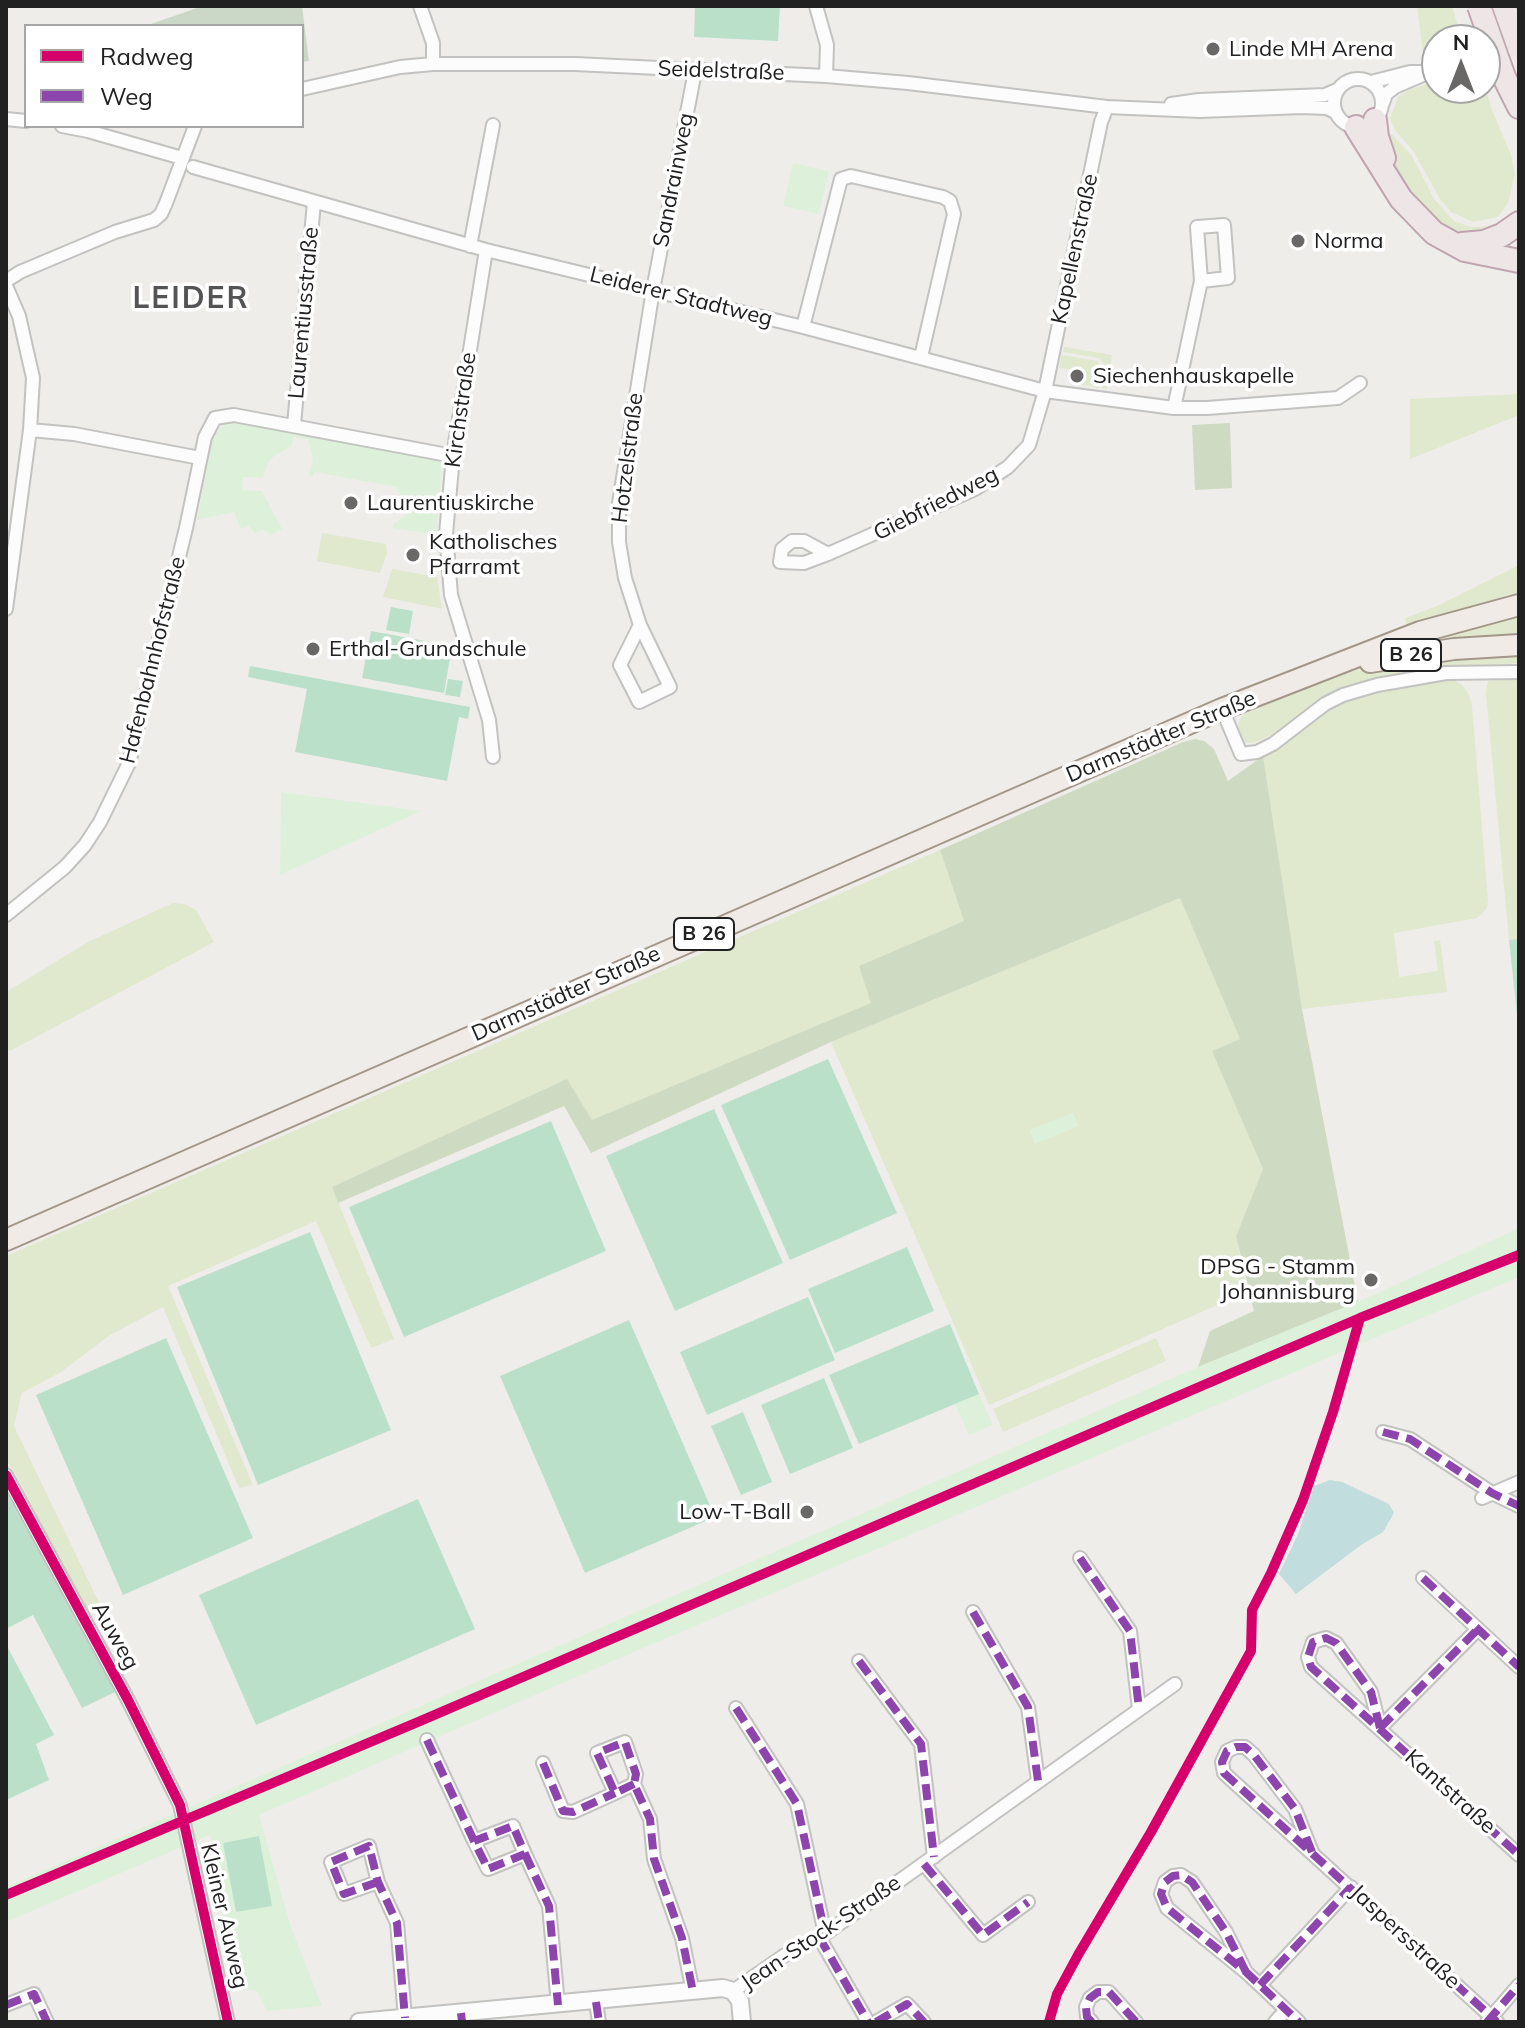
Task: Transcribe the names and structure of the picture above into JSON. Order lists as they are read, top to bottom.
{
  "streets": {
    "main road": ["B 26", "Darmstädter Straße"],
    "street": [
      "Seidelstraße",
      "Sandrainweg",
      "Kapellenstraße",
      "Leiderer Stadtweg",
      "Laurentiusstraße",
      "Kirchstraße",
      "Hotzelstraße",
      "Giebfriedweg",
      "Hafenbahnhofstraße",
      "Auweg",
      "Kantstraße",
      "Kleiner Auweg",
      "Jean-Stock-Straße",
      "Jaspersstraße"
    ]
  },
  "crossings": [
    ["Seidelstraße", "Sandrainweg"],
    ["Seidelstraße", "Kapellenstraße"],
    ["Sandrainweg", "Leiderer Stadtweg"],
    ["Sandrainweg", "Hotzelstraße"],
    ["Kapellenstraße", "Leiderer Stadtweg"],
    ["Kapellenstraße", "Giebfriedweg"],
    ["Leiderer Stadtweg", "Laurentiusstraße"],
    ["Leiderer Stadtweg", "Kirchstraße"],
    ["Leiderer Stadtweg", "Hotzelstraße"],
    ["Leiderer Stadtweg", "Giebfriedweg"],
    ["Laurentiusstraße", "Hafenbahnhofstraße"],
    ["Auweg", "Kleiner Auweg"]
  ],
  "districts": ["LEIDER"],
  "places": [
    "Linde MH Arena",
    "Norma",
    "Siechenhauskapelle",
    "Laurentiuskirche",
    "Katholisches Pfarramt",
    "Erthal-Grundschule",
    "DPSG - Stamm Johannisburg",
    "Low-T-Ball"
  ],
  "legend": ["Radweg", "Weg"],
  "north": "top"
}
